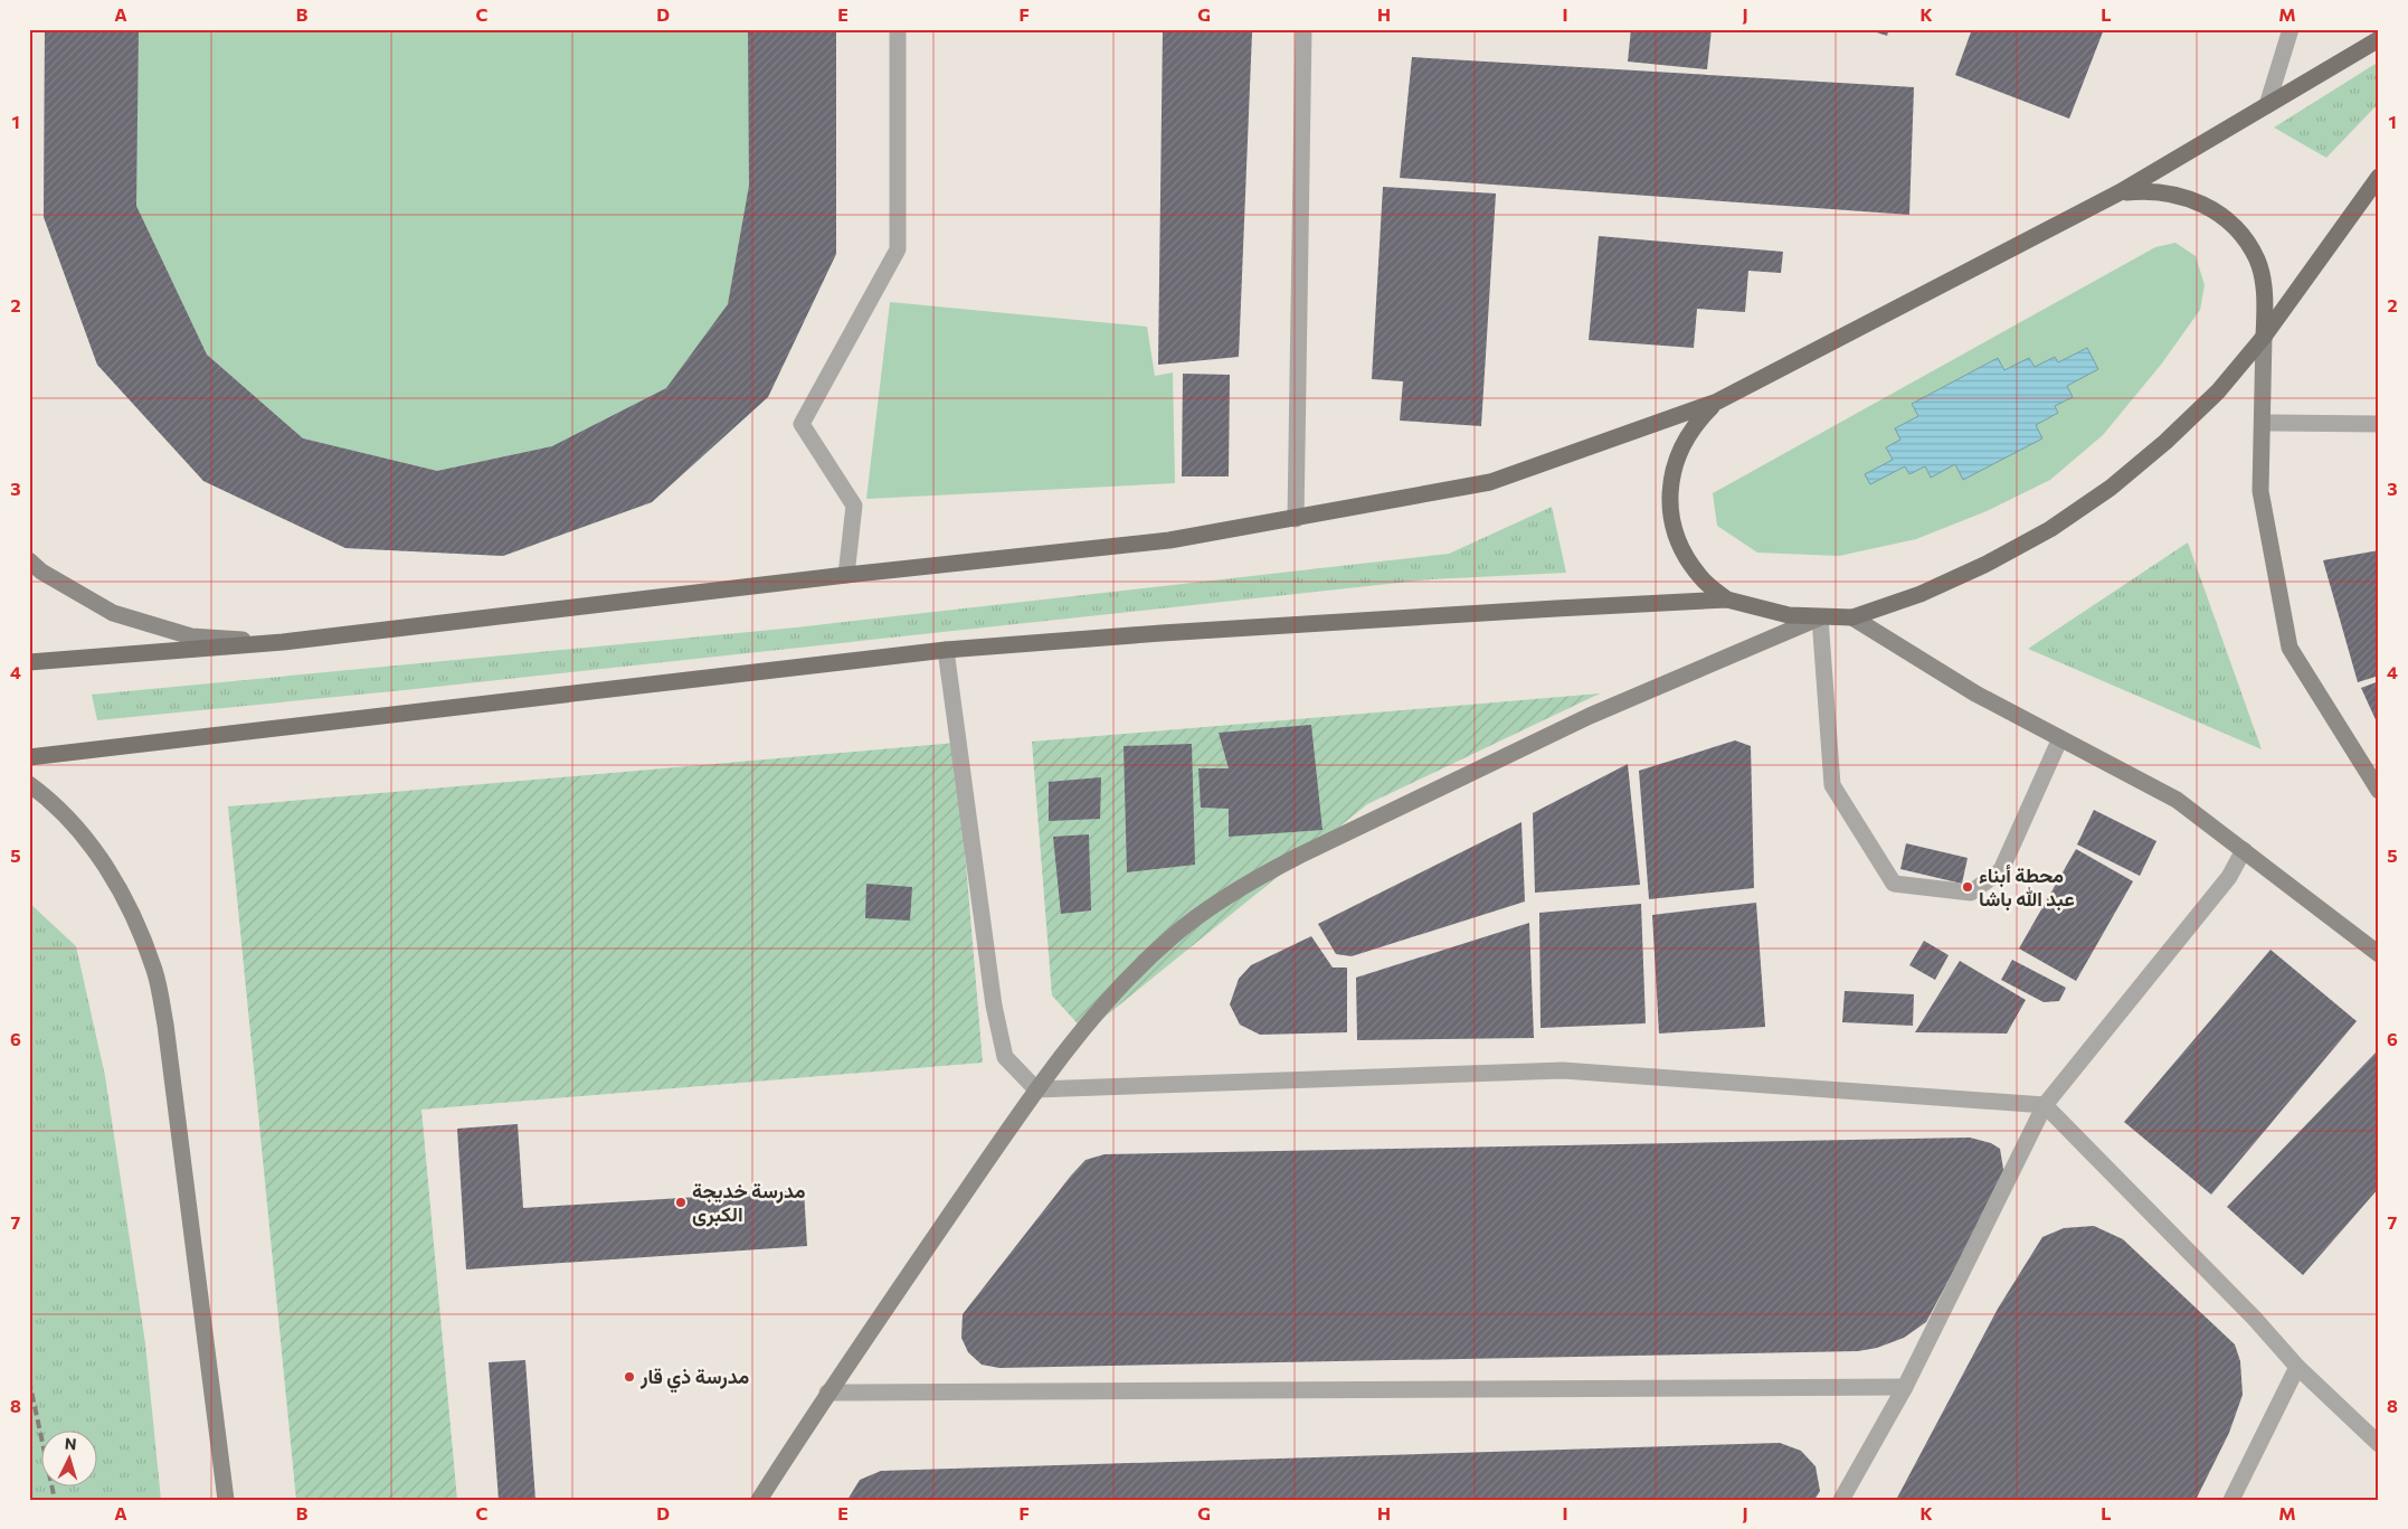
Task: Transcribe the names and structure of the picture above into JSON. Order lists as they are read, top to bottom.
{
  "places": ["محطة أبناء عبد الله باشا", "مدرسة خديجة الكبرى", "مدرسة ذي قار"],
  "north": "top",
  "grid": {
    "columns": [
      "A",
      "B",
      "C",
      "D",
      "E",
      "F",
      "G",
      "H",
      "I",
      "J",
      "K",
      "L",
      "M"
    ],
    "rows": [
      "1",
      "2",
      "3",
      "4",
      "5",
      "6",
      "7",
      "8"
    ]
  }
}
